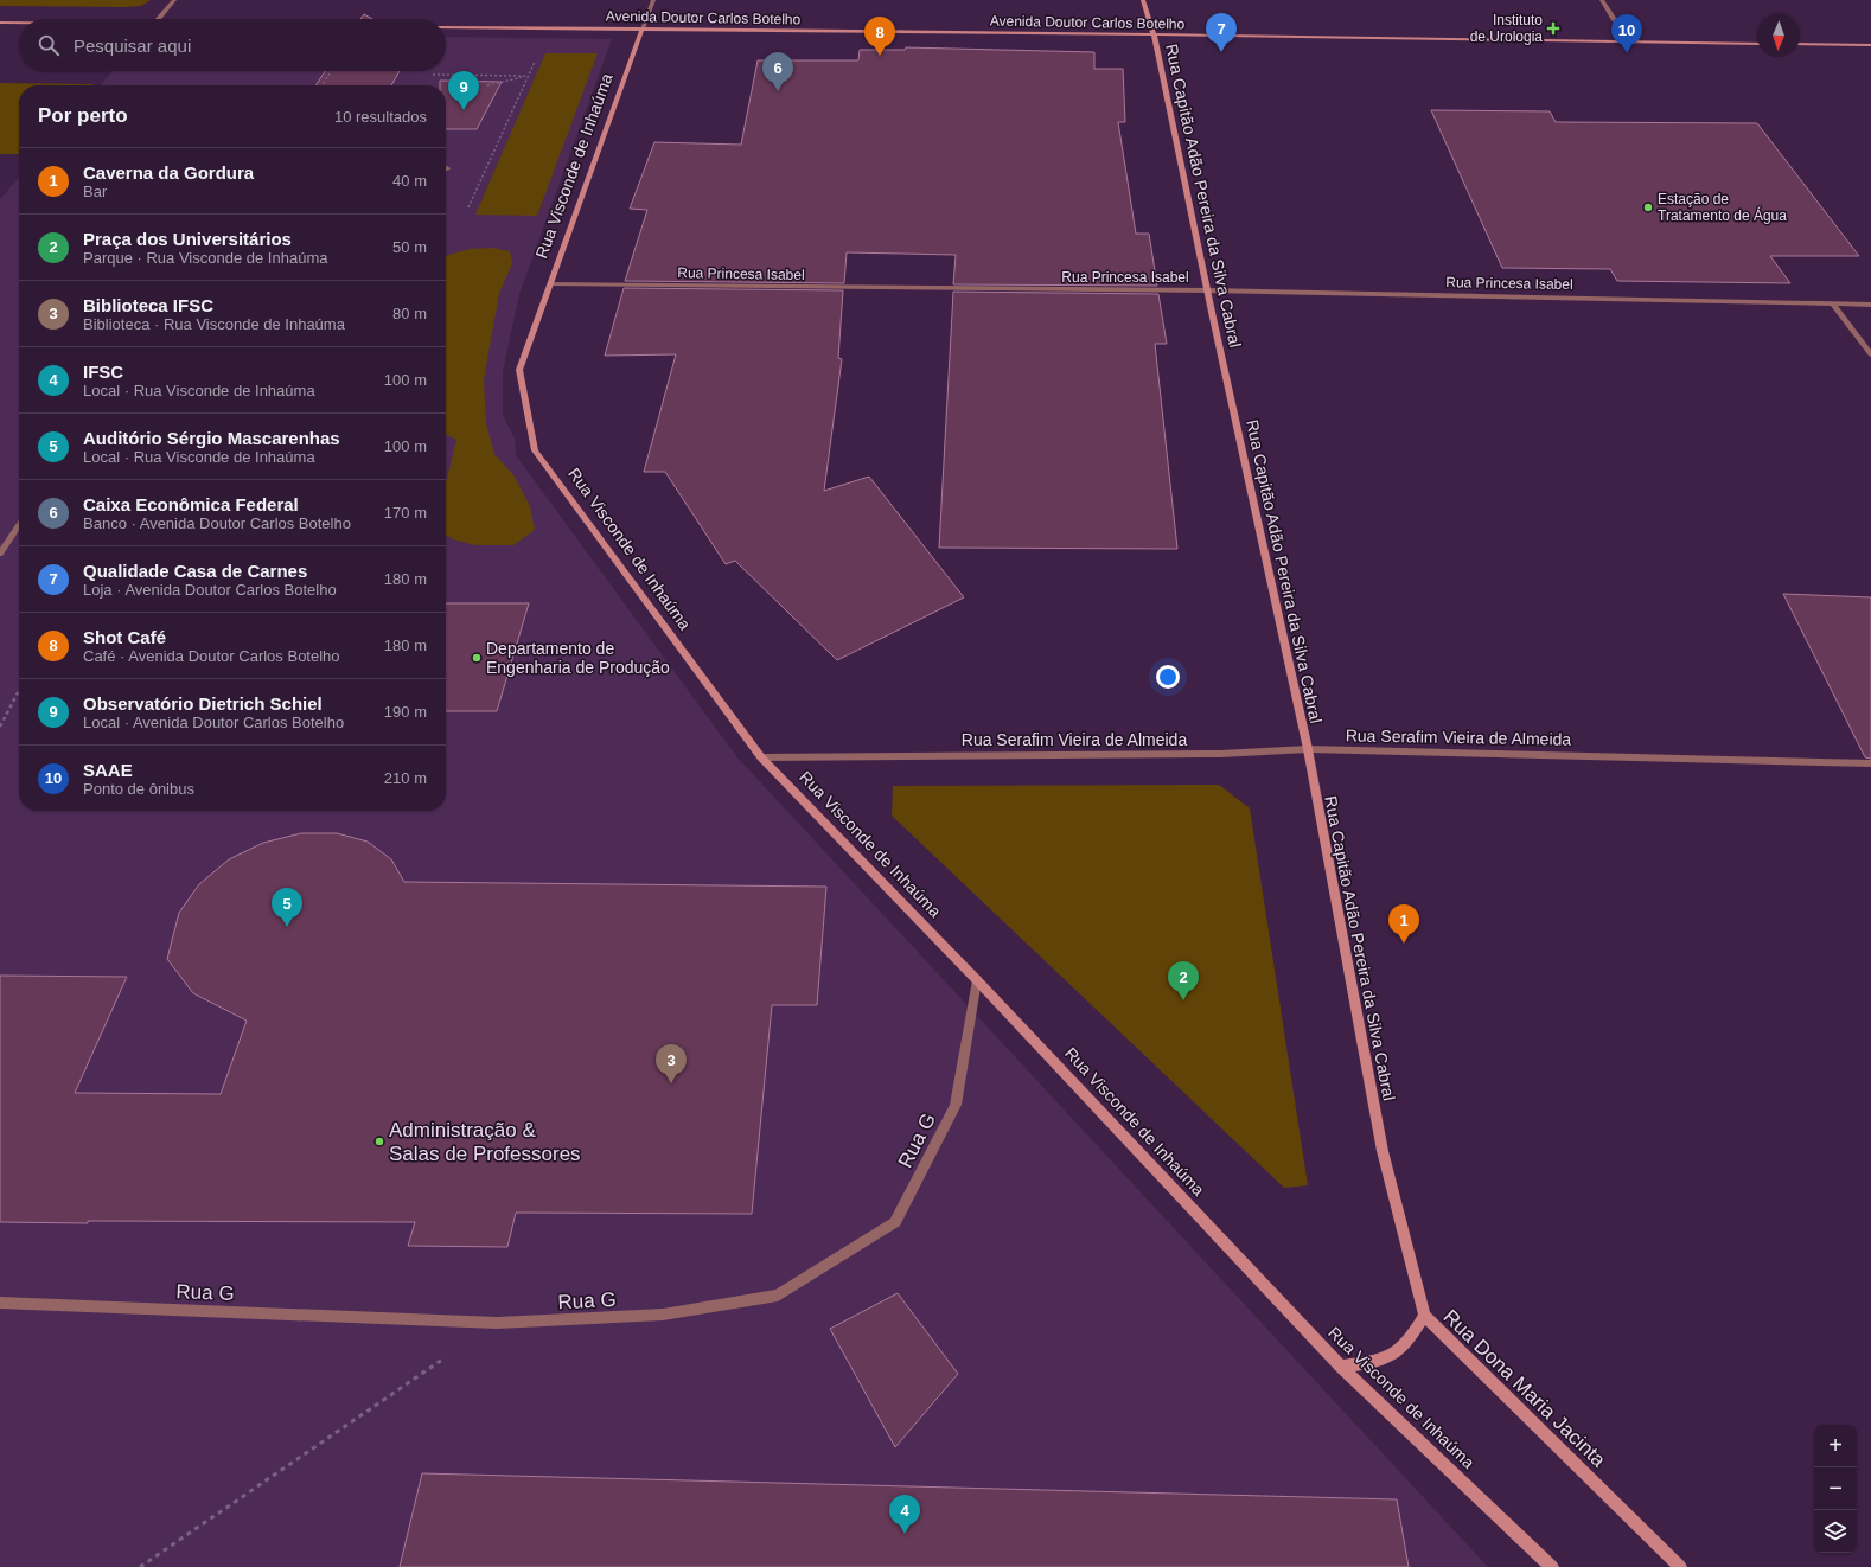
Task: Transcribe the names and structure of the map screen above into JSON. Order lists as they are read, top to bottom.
{
  "streets": {
    "main road": [
      "Avenida Doutor Carlos Botelho",
      "Rua Visconde de Inhaúma",
      "Rua Capitão Adão Pereira da Silva Cabral",
      "Rua Dona Maria Jacinta"
    ],
    "street": ["Rua Princesa Isabel", "Rua Serafim Vieira de Almeida", "Rua G"]
  },
  "crossings": [
    ["Avenida Doutor Carlos Botelho", "Rua Visconde de Inhaúma"],
    ["Avenida Doutor Carlos Botelho", "Rua Capitão Adão Pereira da Silva Cabral"],
    ["Rua Visconde de Inhaúma", "Rua Princesa Isabel"],
    ["Rua Visconde de Inhaúma", "Rua Serafim Vieira de Almeida"],
    ["Rua Visconde de Inhaúma", "Rua G"],
    ["Rua Capitão Adão Pereira da Silva Cabral", "Rua Princesa Isabel"],
    ["Rua Capitão Adão Pereira da Silva Cabral", "Rua Serafim Vieira de Almeida"],
    ["Rua Capitão Adão Pereira da Silva Cabral", "Rua Dona Maria Jacinta"]
  ],
  "places": {
    "health": ["Instituto de Urologia"],
    "other": ["Estação de Tratamento de Água", "Departamento de Engenharia de Produção", "Administração & Salas de Professores"]
  },
  "north": "bottom",
  "page": {
    "pins": [
      "7",
      "10",
      "8",
      "6",
      "9",
      "5",
      "1",
      "2",
      "3",
      "4"
    ],
    "search": "Pesquisar aqui",
    "heading": ["Por perto", "10 resultados"],
    "list": [
      {
        "mark": "1",
        "name": "Caverna da Gordura",
        "note": "Bar",
        "value": "40 m"
      },
      {
        "mark": "2",
        "name": "Praça dos Universitários",
        "note": "Parque · Rua Visconde de Inhaúma",
        "value": "50 m"
      },
      {
        "mark": "3",
        "name": "Biblioteca IFSC",
        "note": "Biblioteca · Rua Visconde de Inhaúma",
        "value": "80 m"
      },
      {
        "mark": "4",
        "name": "IFSC",
        "note": "Local · Rua Visconde de Inhaúma",
        "value": "100 m"
      },
      {
        "mark": "5",
        "name": "Auditório Sérgio Mascarenhas",
        "note": "Local · Rua Visconde de Inhaúma",
        "value": "100 m"
      },
      {
        "mark": "6",
        "name": "Caixa Econômica Federal",
        "note": "Banco · Avenida Doutor Carlos Botelho",
        "value": "170 m"
      },
      {
        "mark": "7",
        "name": "Qualidade Casa de Carnes",
        "note": "Loja · Avenida Doutor Carlos Botelho",
        "value": "180 m"
      },
      {
        "mark": "8",
        "name": "Shot Café",
        "note": "Café · Avenida Doutor Carlos Botelho",
        "value": "180 m"
      },
      {
        "mark": "9",
        "name": "Observatório Dietrich Schiel",
        "note": "Local · Avenida Doutor Carlos Botelho",
        "value": "190 m"
      },
      {
        "mark": "10",
        "name": "SAAE",
        "note": "Ponto de ônibus",
        "value": "210 m"
      }
    ],
    "map_buttons": ["+", "−"]
  }
}
